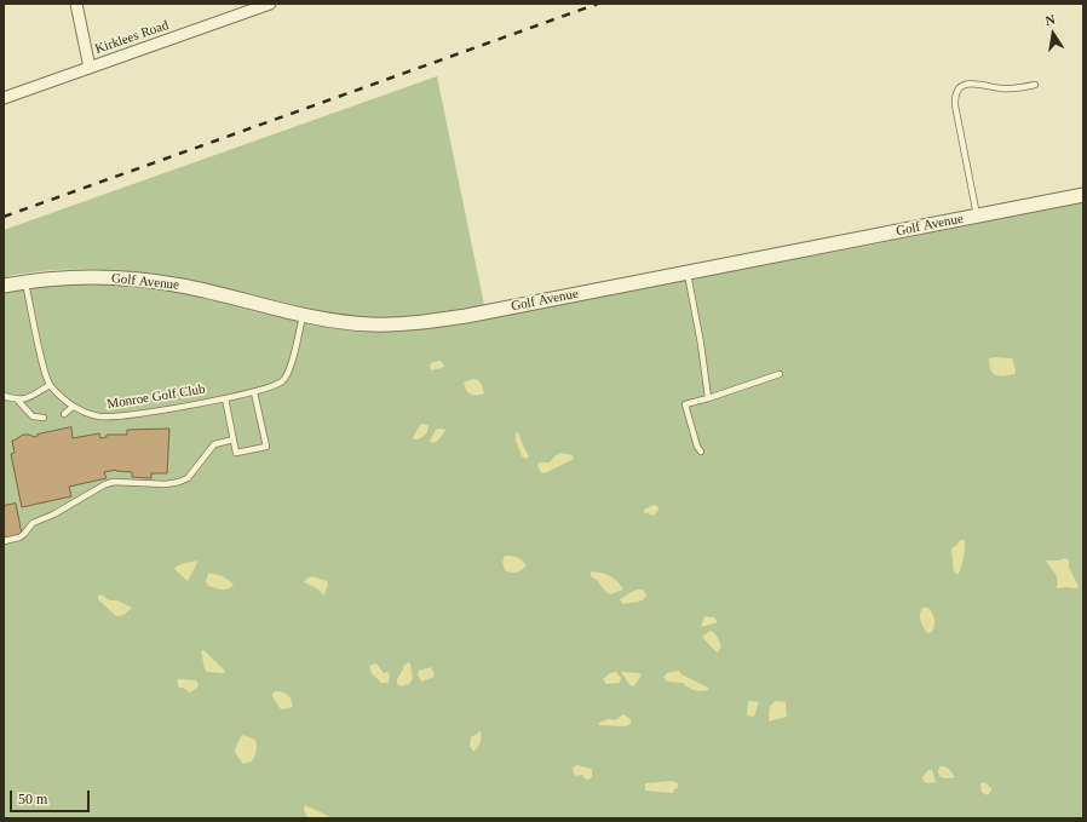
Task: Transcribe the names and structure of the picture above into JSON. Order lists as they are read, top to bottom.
{
  "streets": {
    "street": ["Kirklees Road", "Golf Avenue"],
    "lane": ["Monroe Golf Club"]
  },
  "crossings": [
    ["Golf Avenue", "Monroe Golf Club"]
  ],
  "scale_bar": "50 m",
  "north": "top"
}
